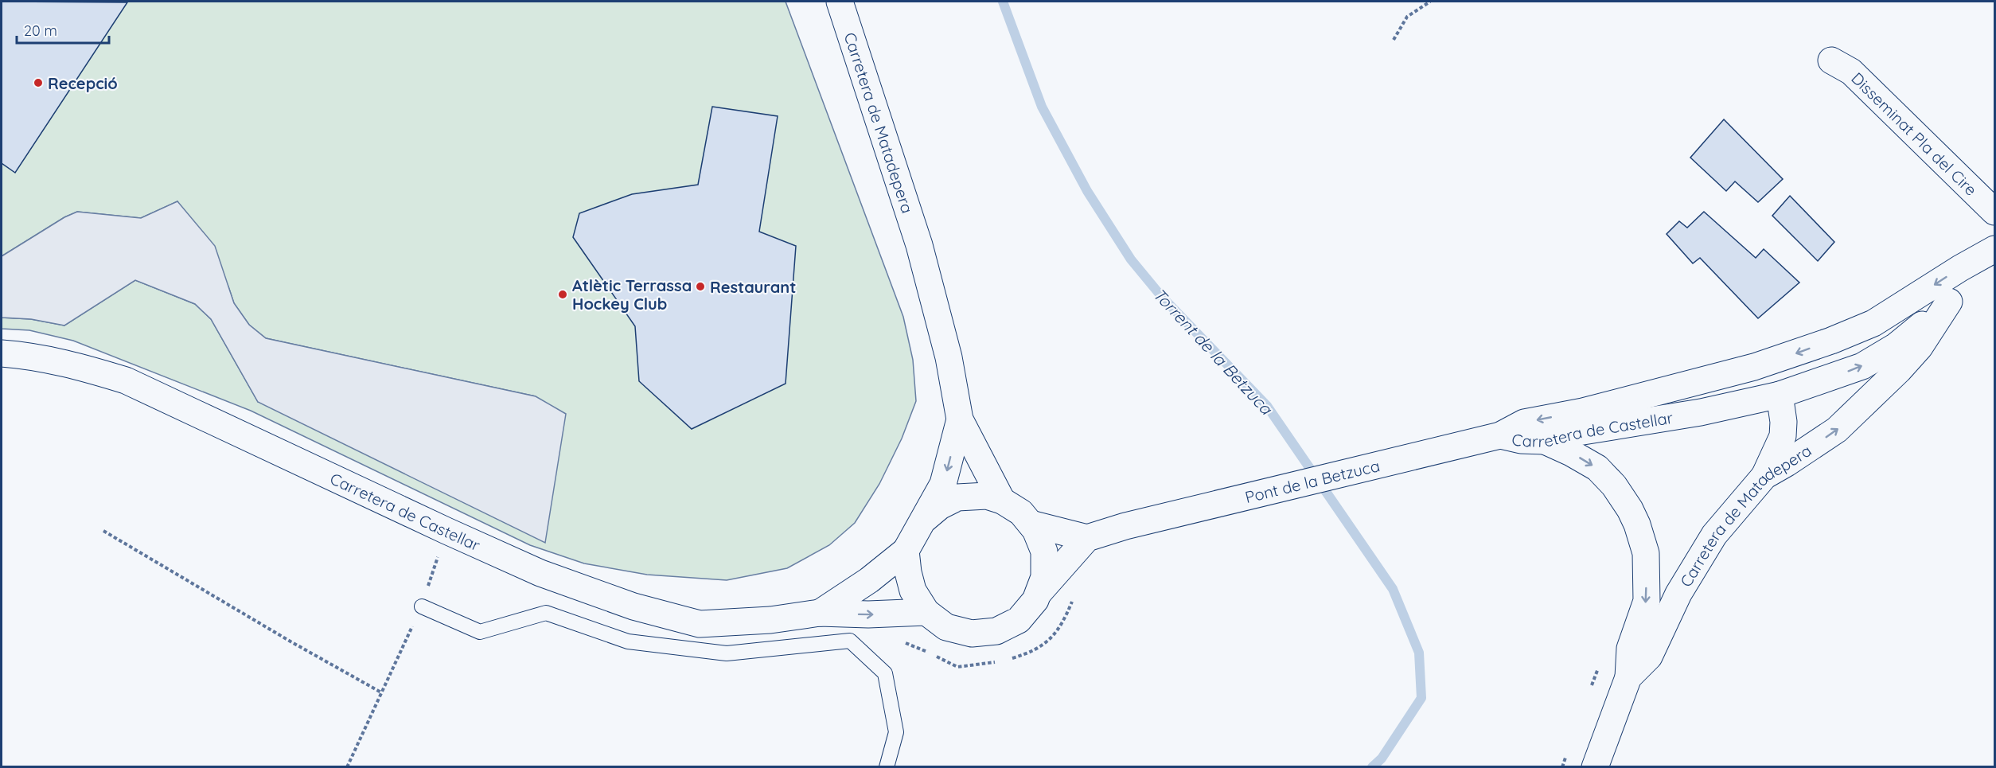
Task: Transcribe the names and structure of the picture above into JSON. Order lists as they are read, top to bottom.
{
  "streets": {
    "street": [
      "Carretera de Matadepera",
      "Disseminat Pla del Cire",
      "Carretera de Castellar",
      "Pont de la Betzuca"
    ]
  },
  "crossings": [
    ["Carretera de Matadepera", "Carretera de Castellar"],
    ["Carretera de Castellar", "Pont de la Betzuca"]
  ],
  "water": ["Torrent de la Betzuca"],
  "places": ["Recepció", "Restaurant", "Atlètic Terrassa Hockey Club"],
  "scale_bar": "20 m"
}
